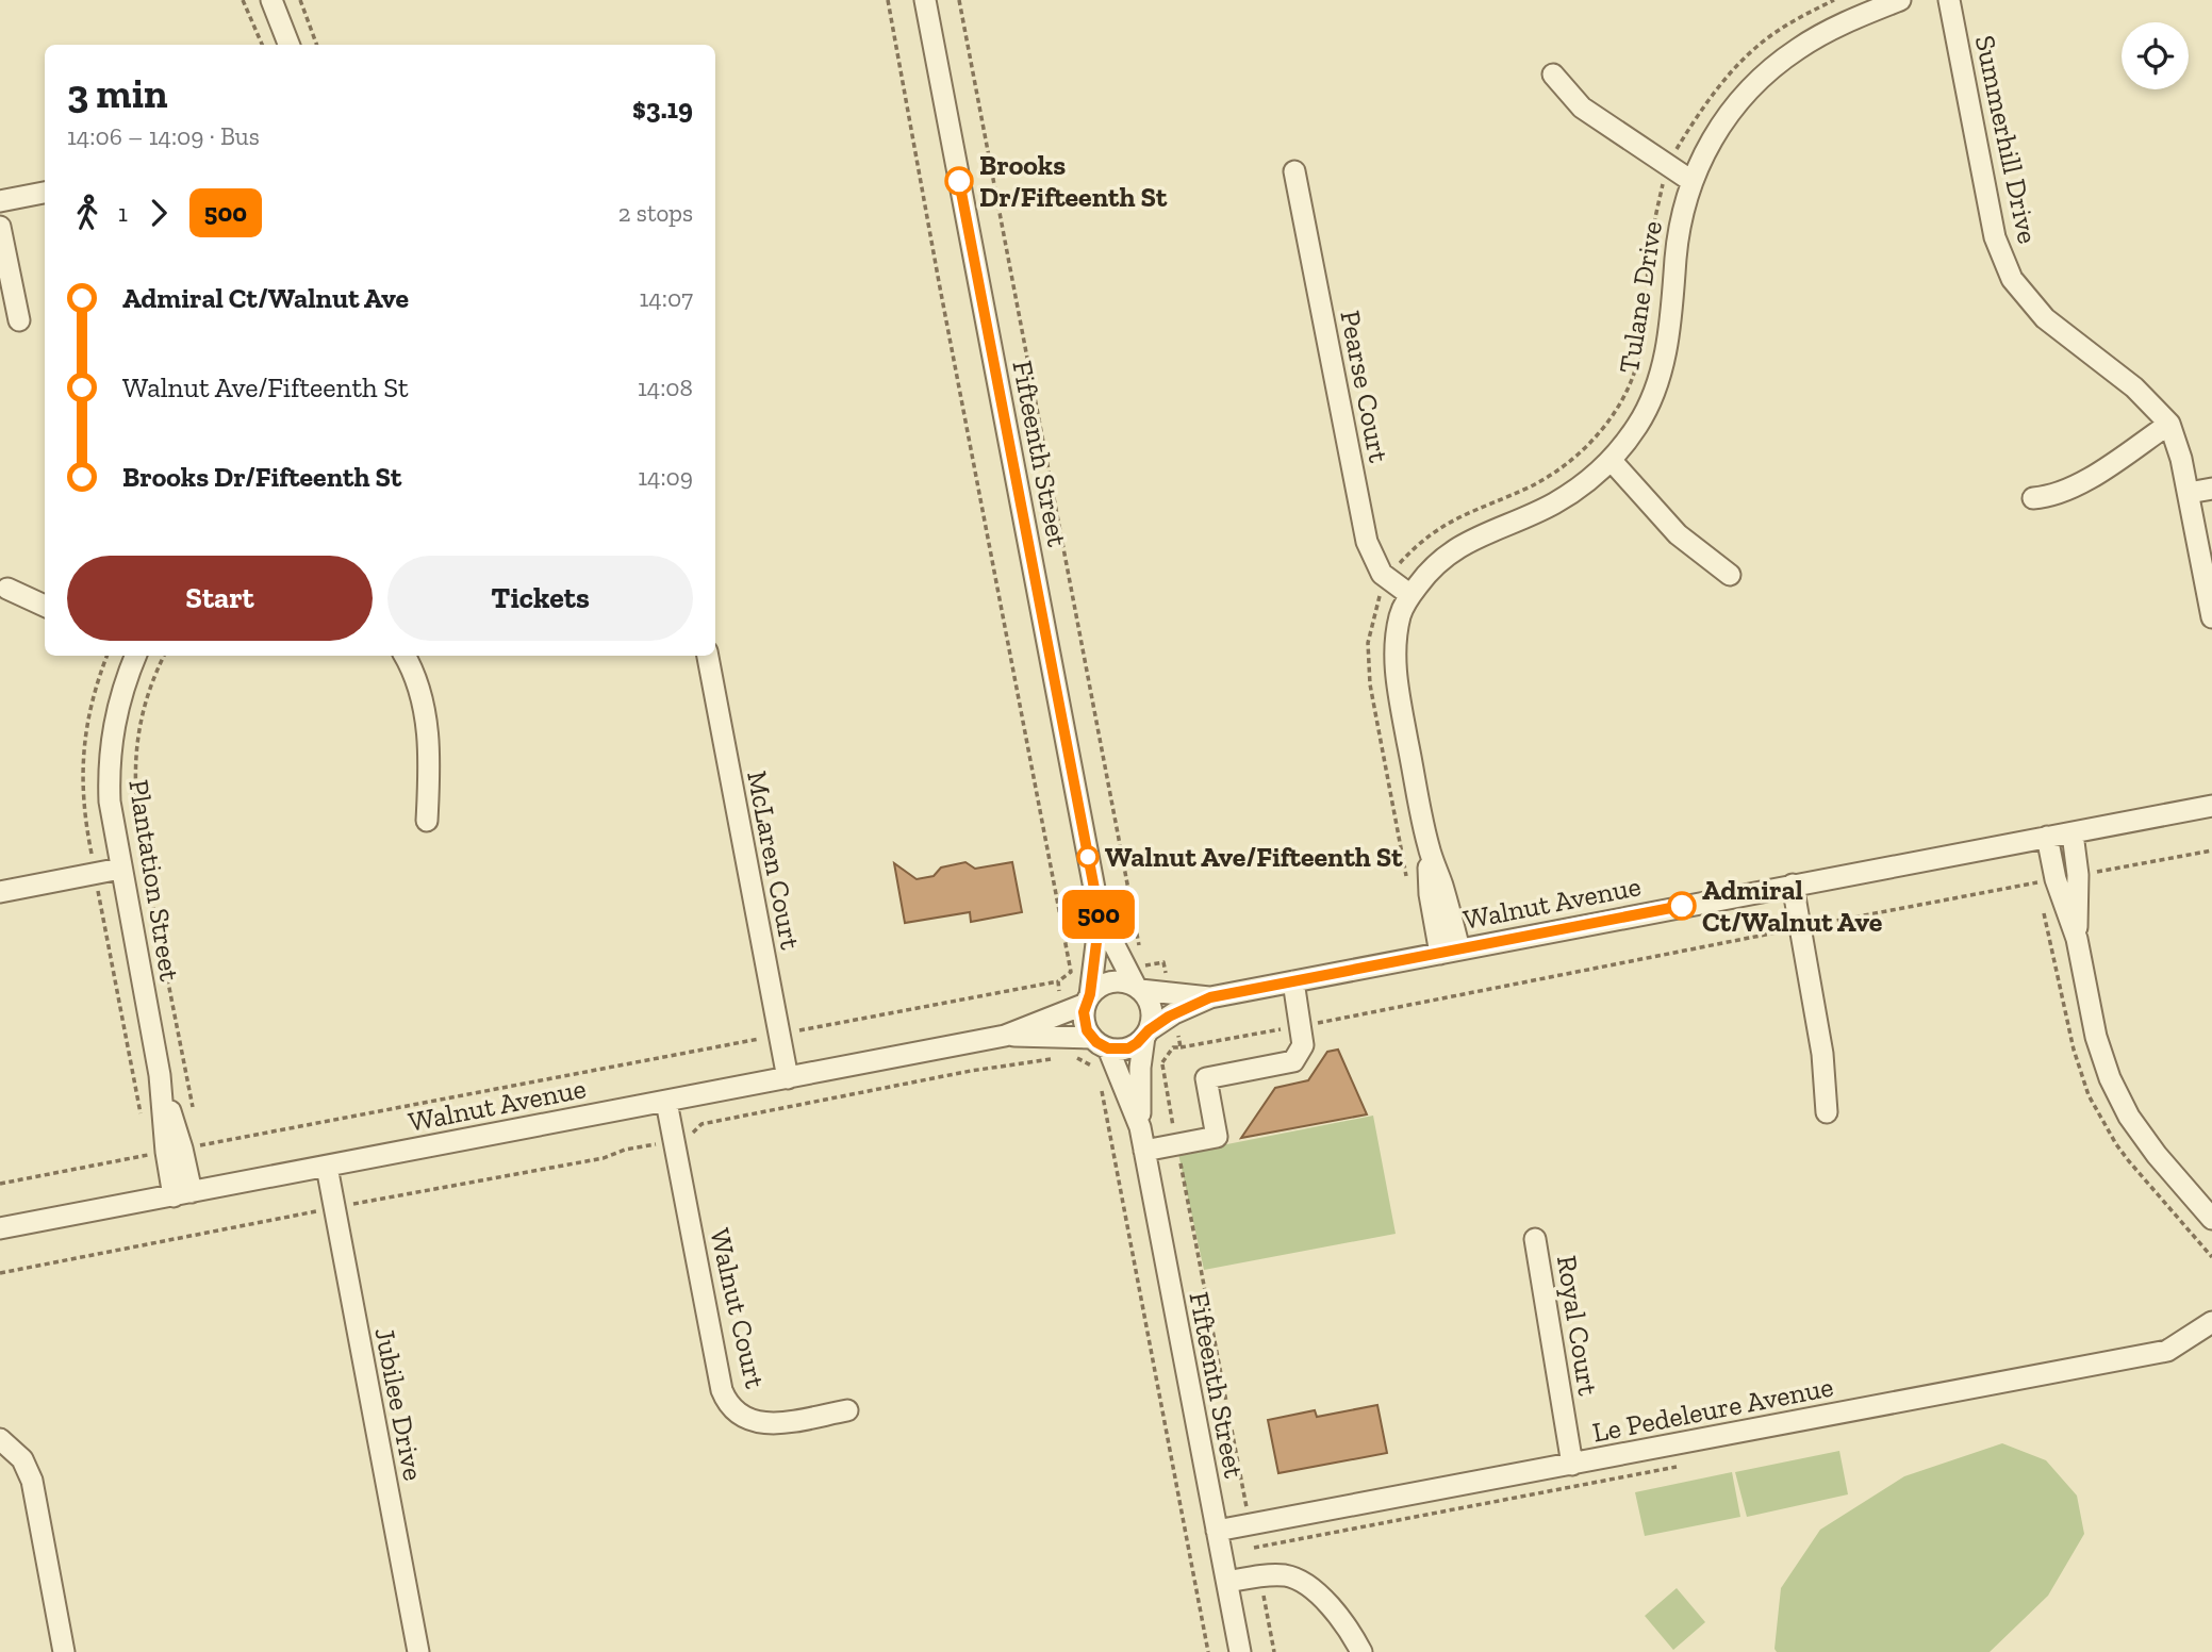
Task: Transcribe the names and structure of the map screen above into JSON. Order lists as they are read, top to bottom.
{
  "streets": {
    "street": [
      "Summerhill Drive",
      "Tulane Drive",
      "Pearse Court",
      "Fifteenth Street",
      "McLaren Court",
      "Plantation Street",
      "Walnut Avenue",
      "Walnut Court",
      "Royal Court",
      "Jubilee Drive",
      "Le Pedeleure Avenue"
    ]
  },
  "crossings": [
    ["Tulane Drive", "Pearse Court"],
    ["Tulane Drive", "Walnut Avenue"],
    ["Fifteenth Street", "Walnut Avenue"],
    ["Fifteenth Street", "Le Pedeleure Avenue"],
    ["McLaren Court", "Walnut Avenue"],
    ["Plantation Street", "Walnut Avenue"],
    ["Walnut Avenue", "Walnut Court"],
    ["Walnut Avenue", "Jubilee Drive"],
    ["Royal Court", "Le Pedeleure Avenue"]
  ],
  "places": ["Brooks Dr/Fifteenth St", "Walnut Ave/Fifteenth St", "Admiral Ct/Walnut Ave"],
  "lines": ["bus line 500"],
  "page": {
    "on_map": "500",
    "heading": ["3 min", "14:06 – 14:09 · Bus", "$3.19"],
    "legs": ["1", "500", "2 stops"],
    "list": [
      {
        "name": "Admiral Ct/Walnut Ave",
        "value": "14:07"
      },
      {
        "name": "Walnut Ave/Fifteenth St",
        "value": "14:08"
      },
      {
        "name": "Brooks Dr/Fifteenth St",
        "value": "14:09"
      }
    ],
    "buttons": ["Start", "Tickets"]
  }
}
